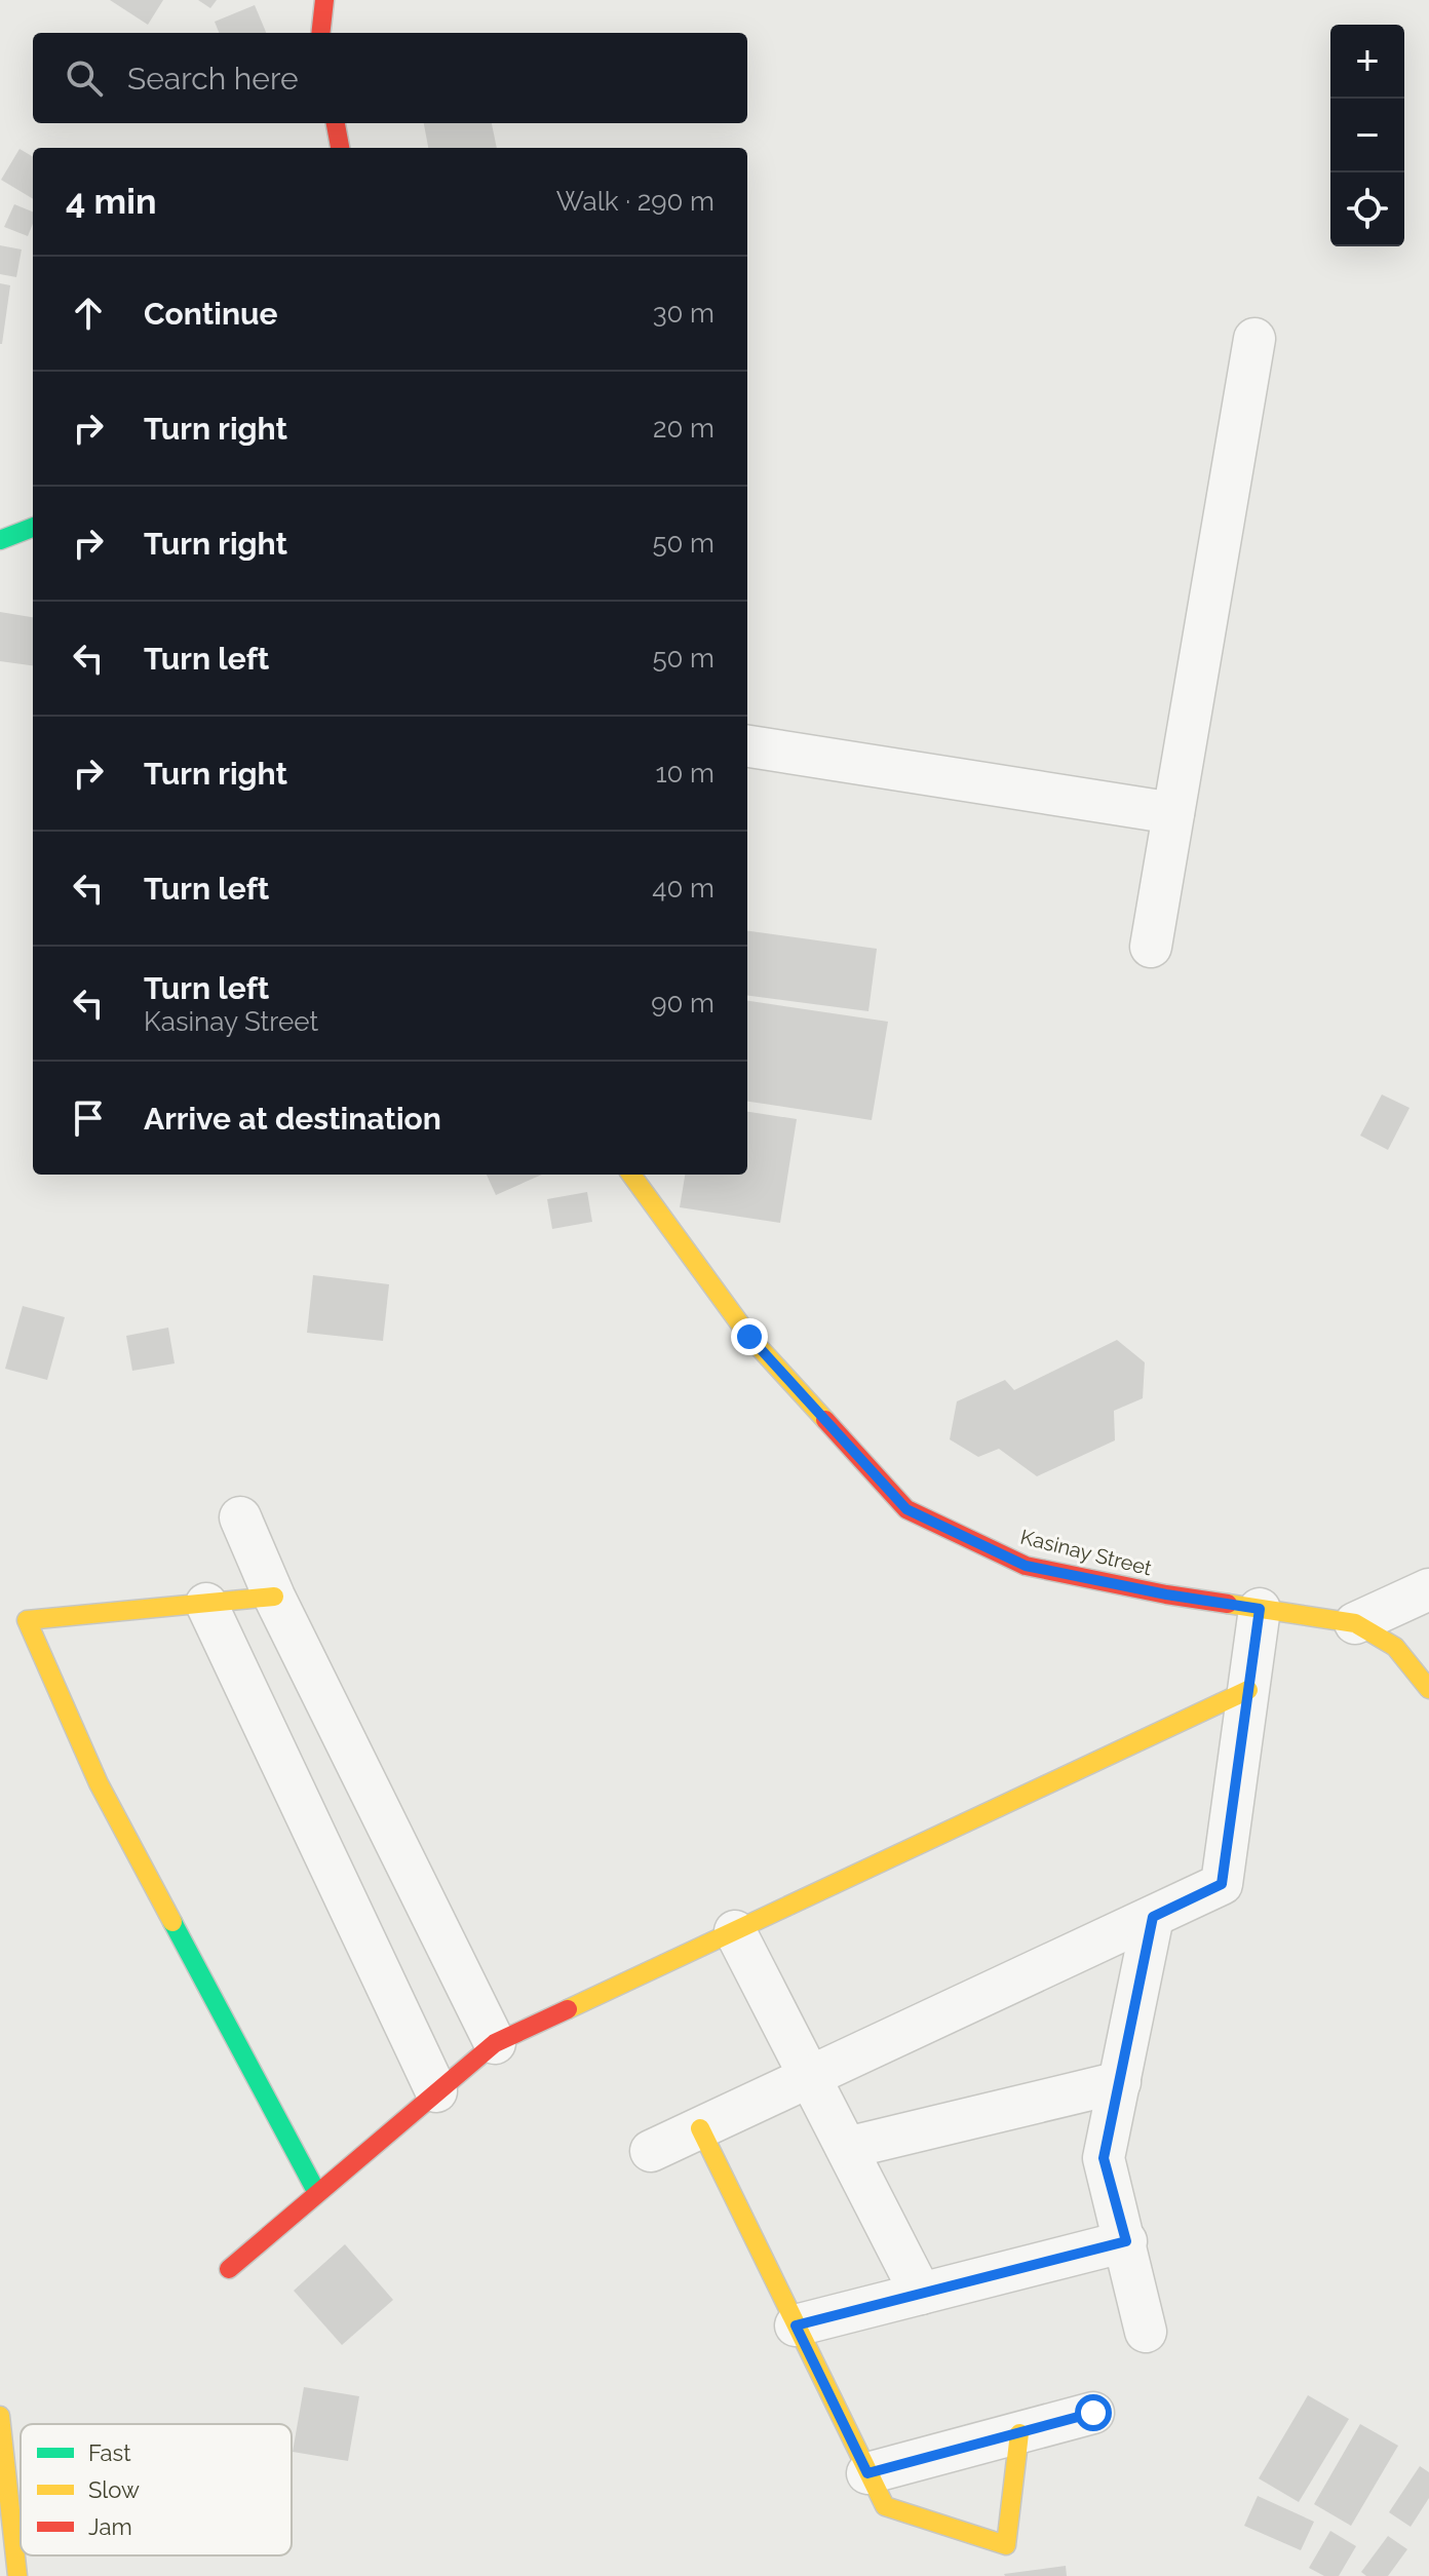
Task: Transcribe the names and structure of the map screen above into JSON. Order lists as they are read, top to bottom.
{
  "streets": {
    "street": ["Kasinay Street"]
  },
  "legend": ["Fast", "Slow", "Jam"],
  "page": {
    "map_buttons": ["+", "−"],
    "search": "Search here",
    "heading": ["4 min", "Walk · 290 m"],
    "list": [
      ["Continue", "30 m"],
      ["Turn right", "20 m"],
      ["Turn right", "50 m"],
      ["Turn left", "50 m"],
      ["Turn right", "10 m"],
      ["Turn left", "40 m"],
      ["Turn left", "Kasinay Street", "90 m"],
      "Arrive at destination"
    ]
  }
}
